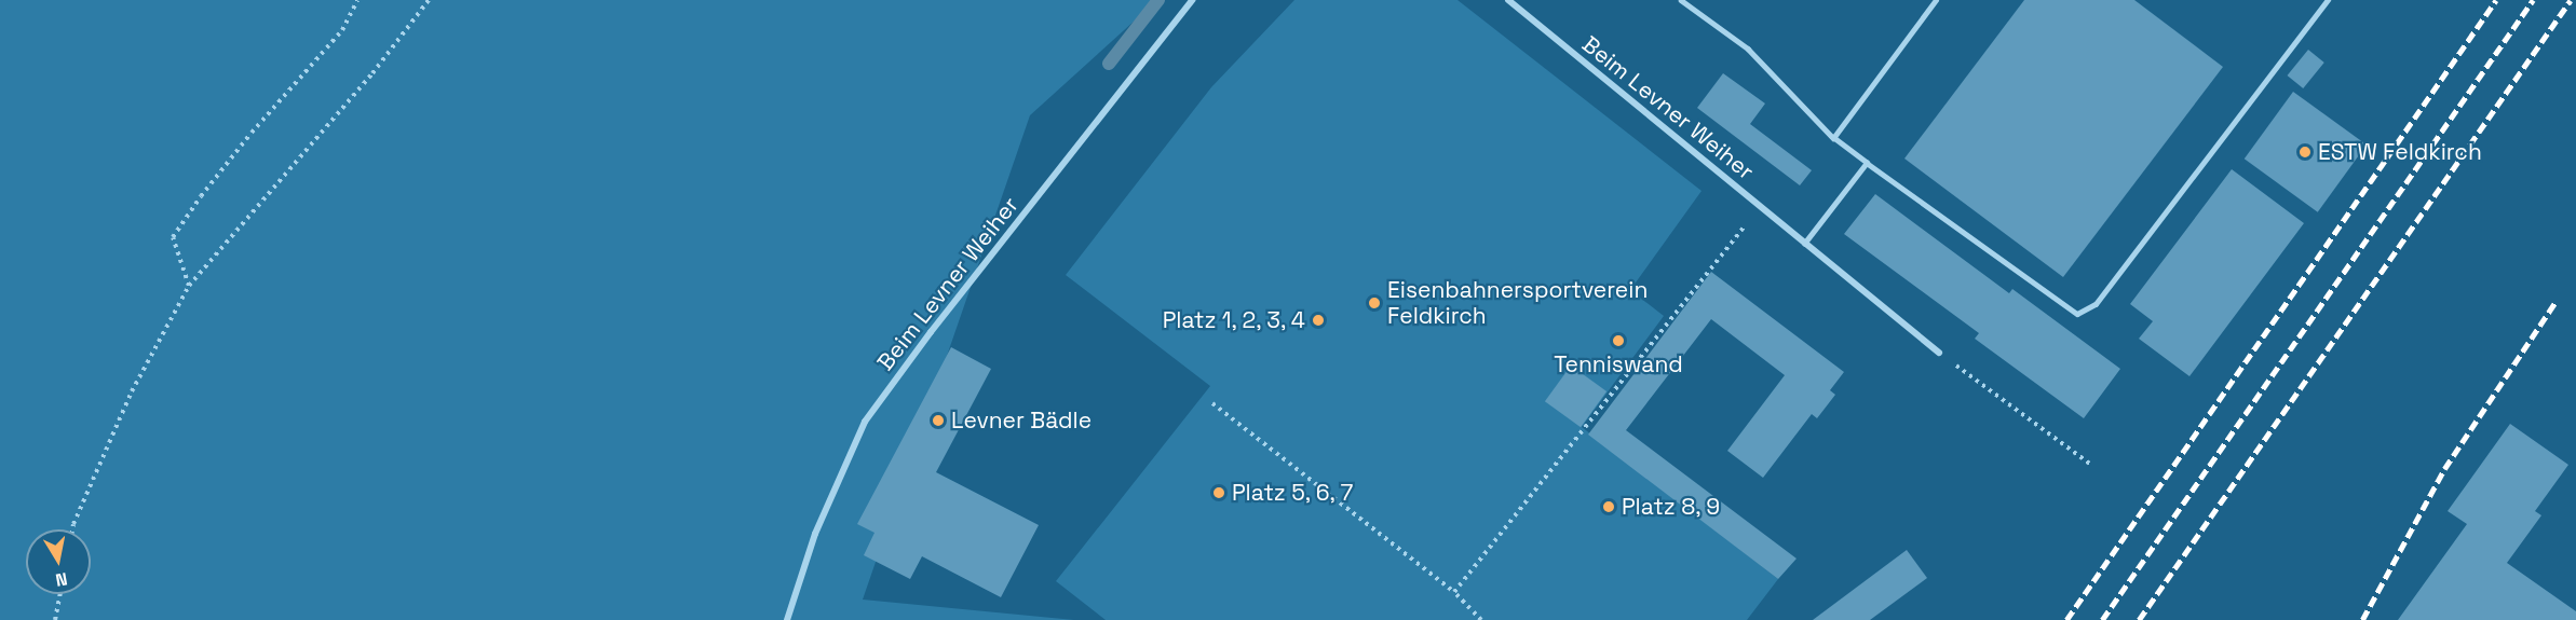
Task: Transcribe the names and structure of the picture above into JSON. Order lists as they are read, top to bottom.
{
  "streets": {
    "street": ["Beim Levner Weiher"]
  },
  "places": [
    "ESTW Feldkirch",
    "Eisenbahnersportverein Feldkirch",
    "Platz 1, 2, 3, 4",
    "Tenniswand",
    "Levner Bädle",
    "Platz 5, 6, 7",
    "Platz 8, 9"
  ],
  "north": "bottom"
}
